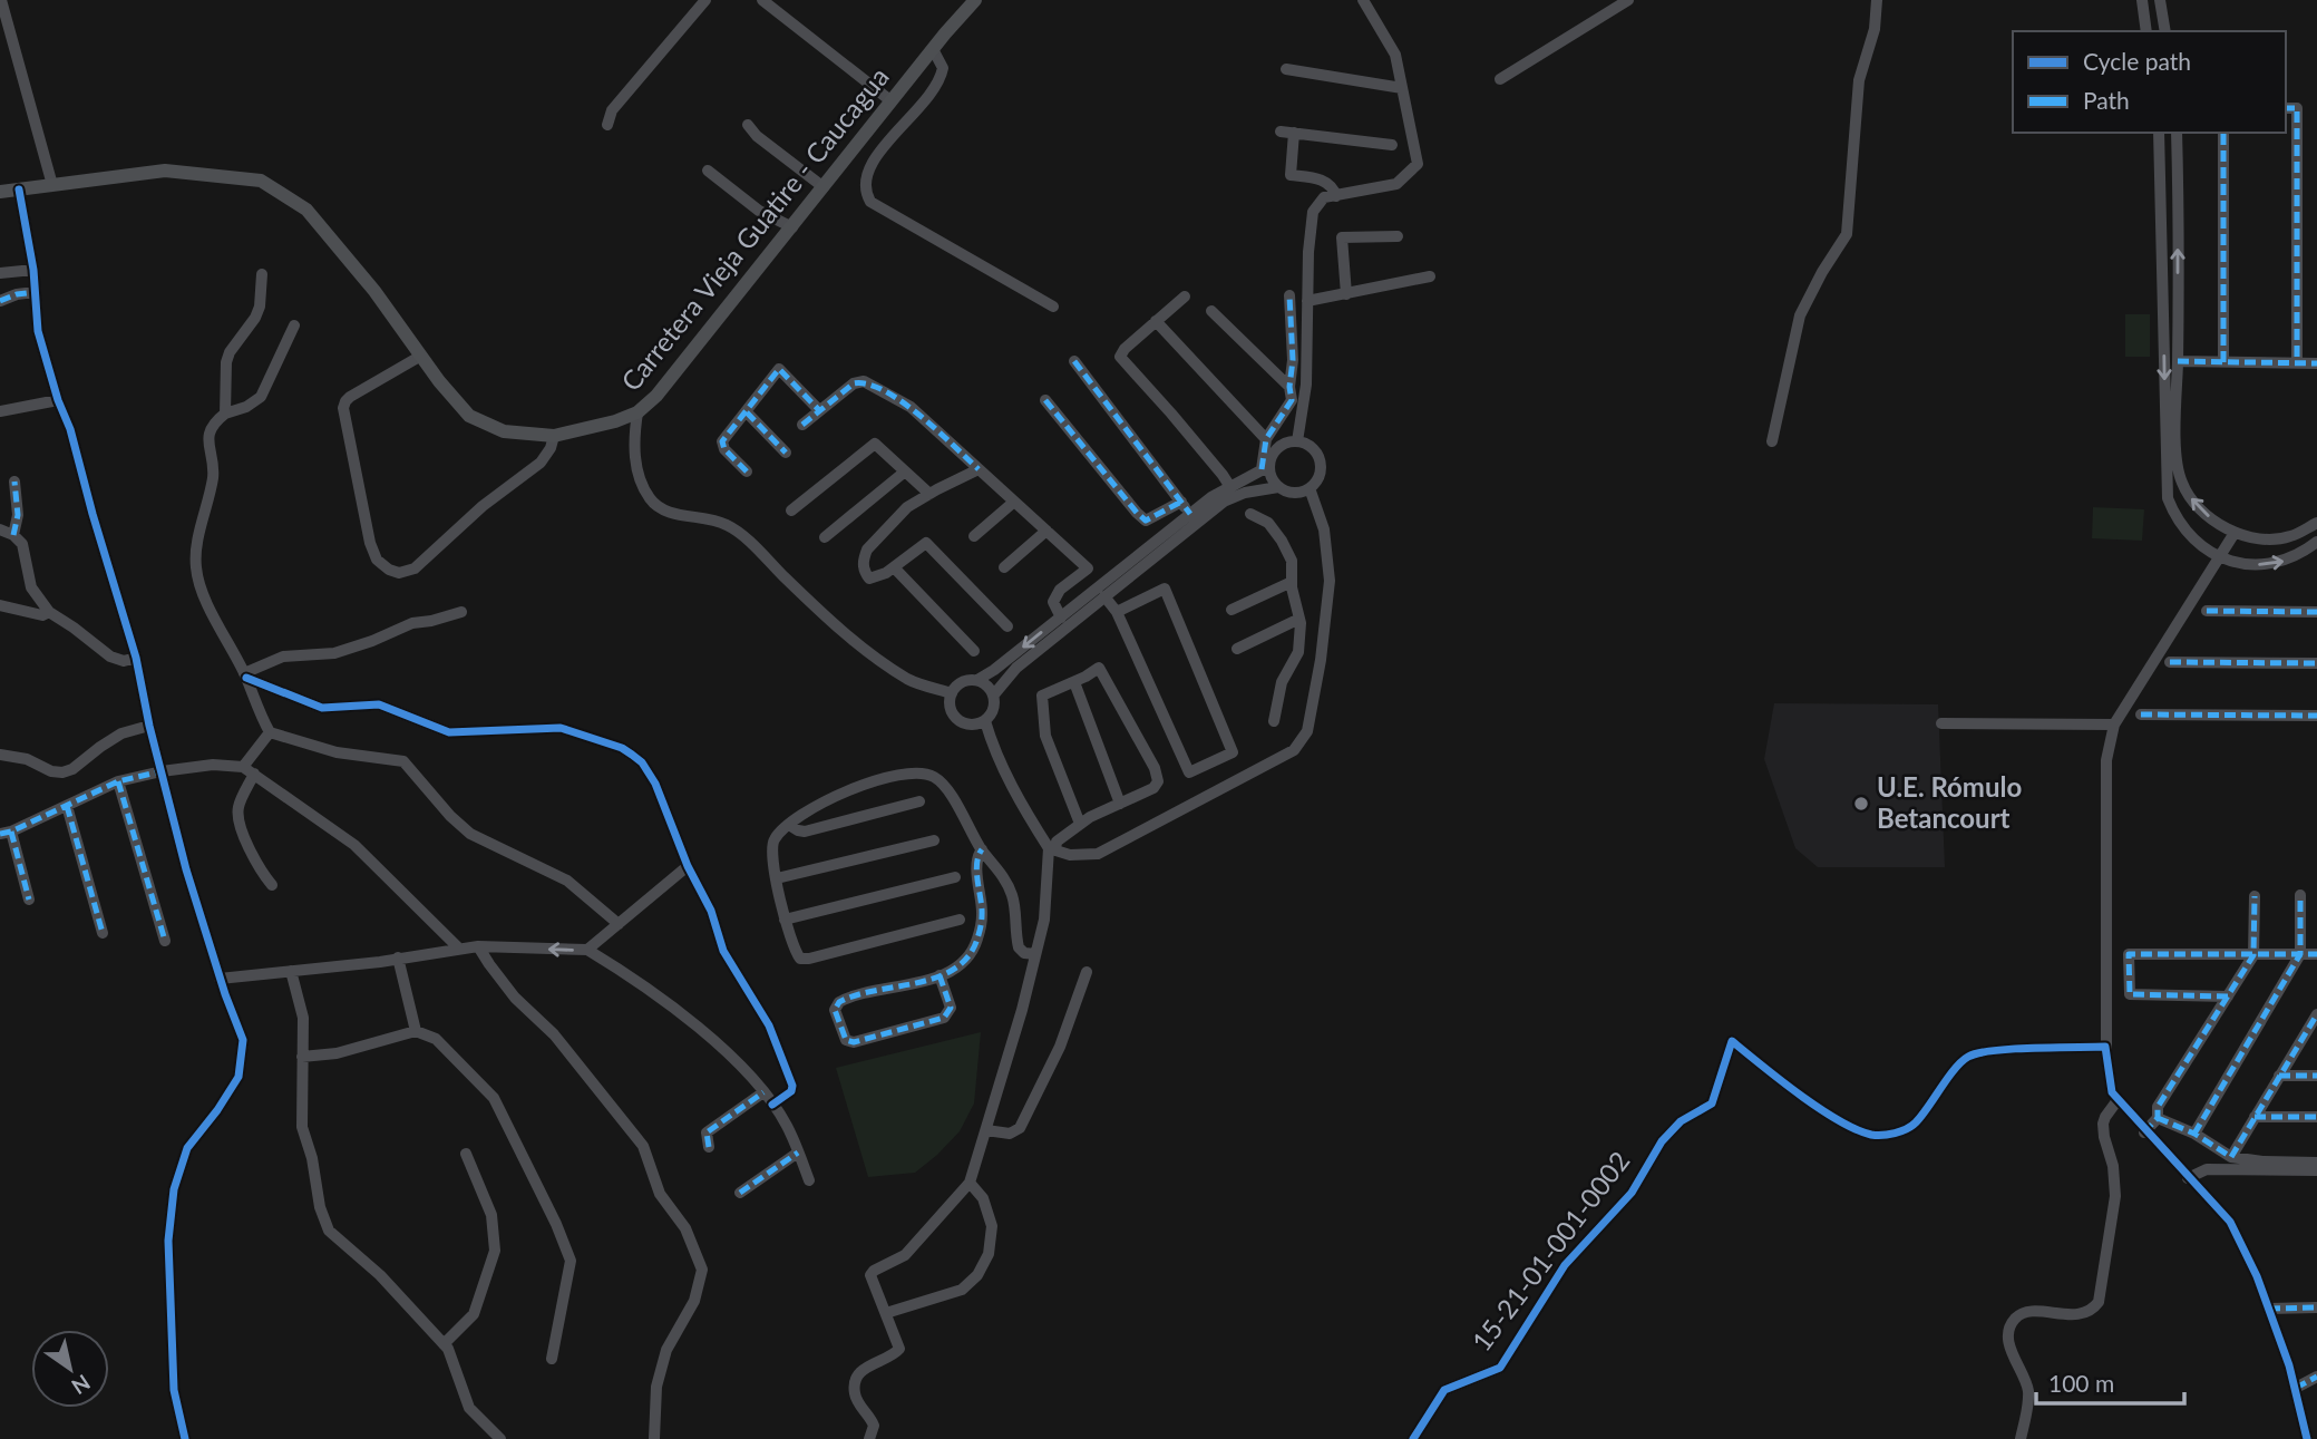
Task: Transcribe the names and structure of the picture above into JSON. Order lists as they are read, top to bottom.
{
  "streets": {
    "main road": ["Carretera Vieja Guatire - Caucagua"],
    "street": ["15-21-01-001-0002"]
  },
  "places": ["U.E. Rómulo Betancourt"],
  "legend": ["Cycle path", "Path"],
  "scale_bar": "100 m",
  "north": "bottom right"
}
